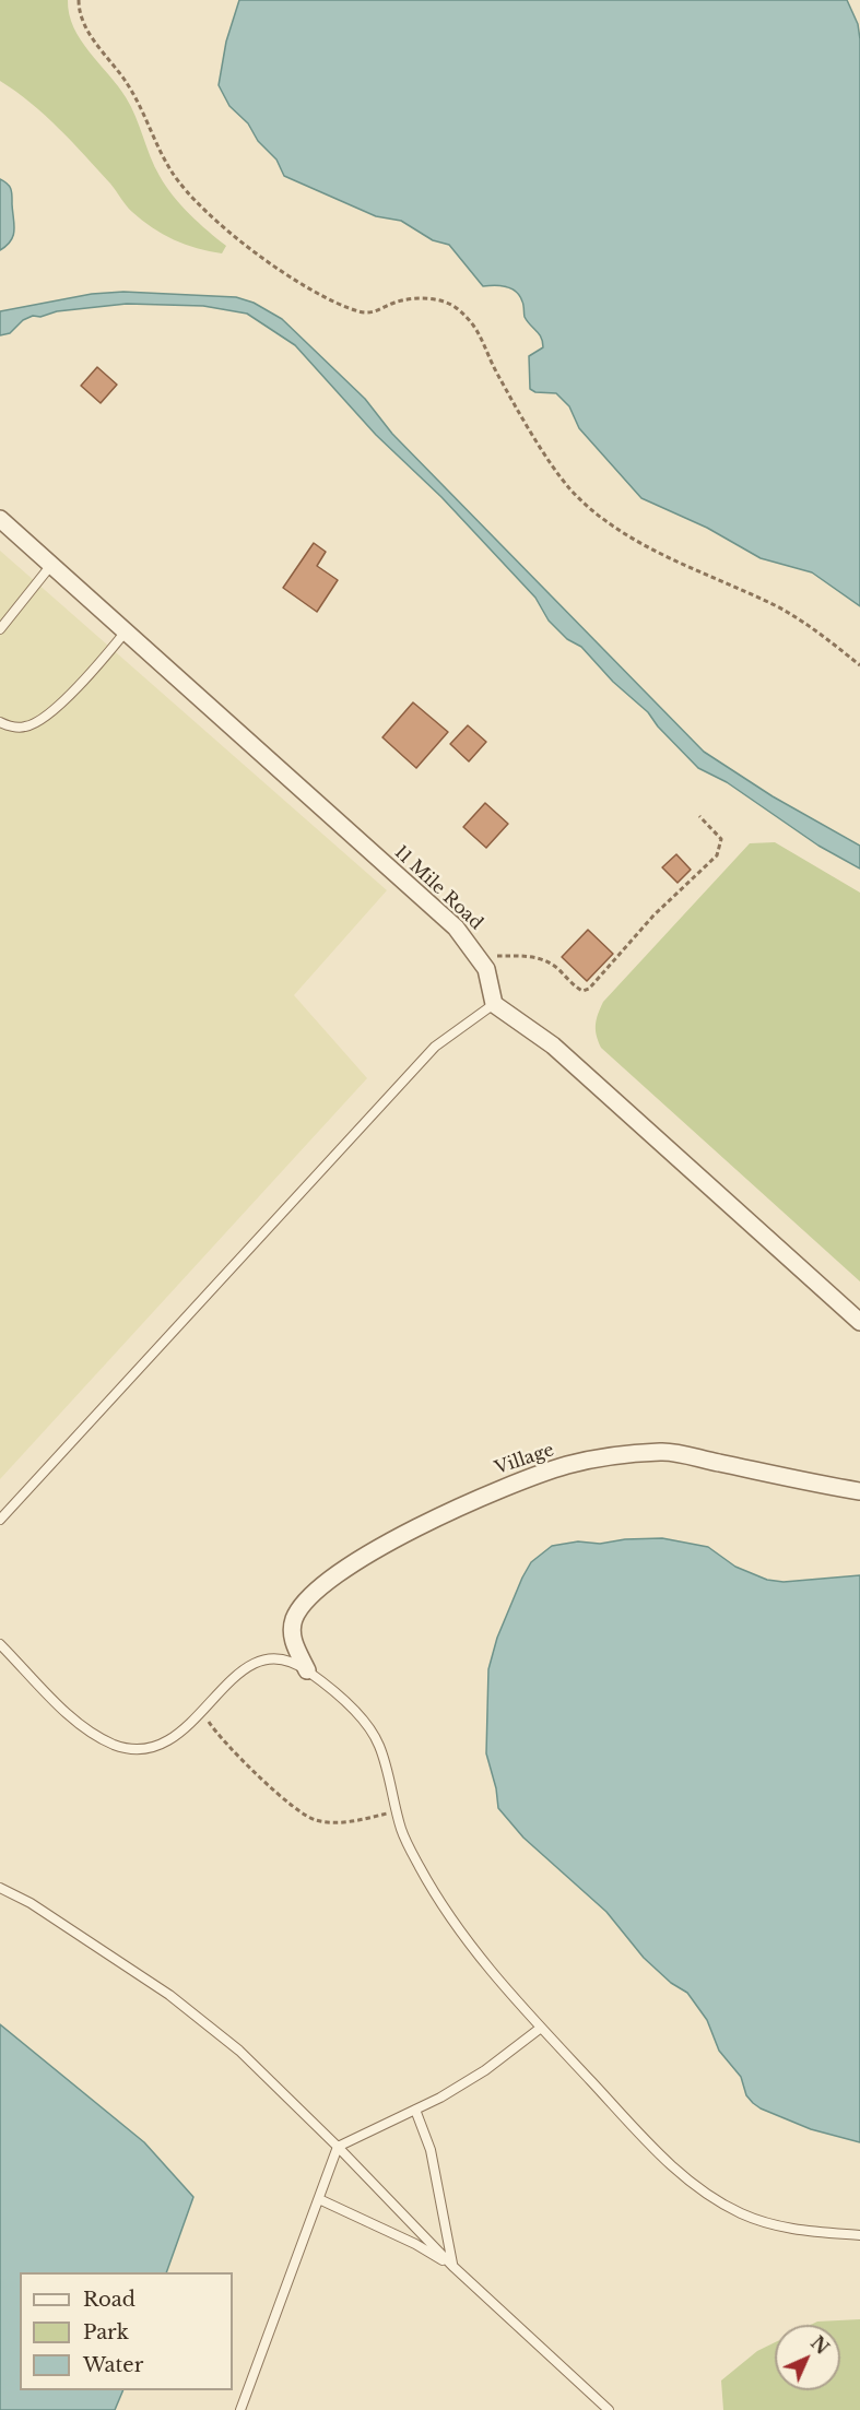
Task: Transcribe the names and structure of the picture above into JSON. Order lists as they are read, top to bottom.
{
  "streets": {
    "street": ["11 Mile Road", "Village"]
  },
  "legend": ["Road", "Park", "Water"],
  "north": "top right"
}
